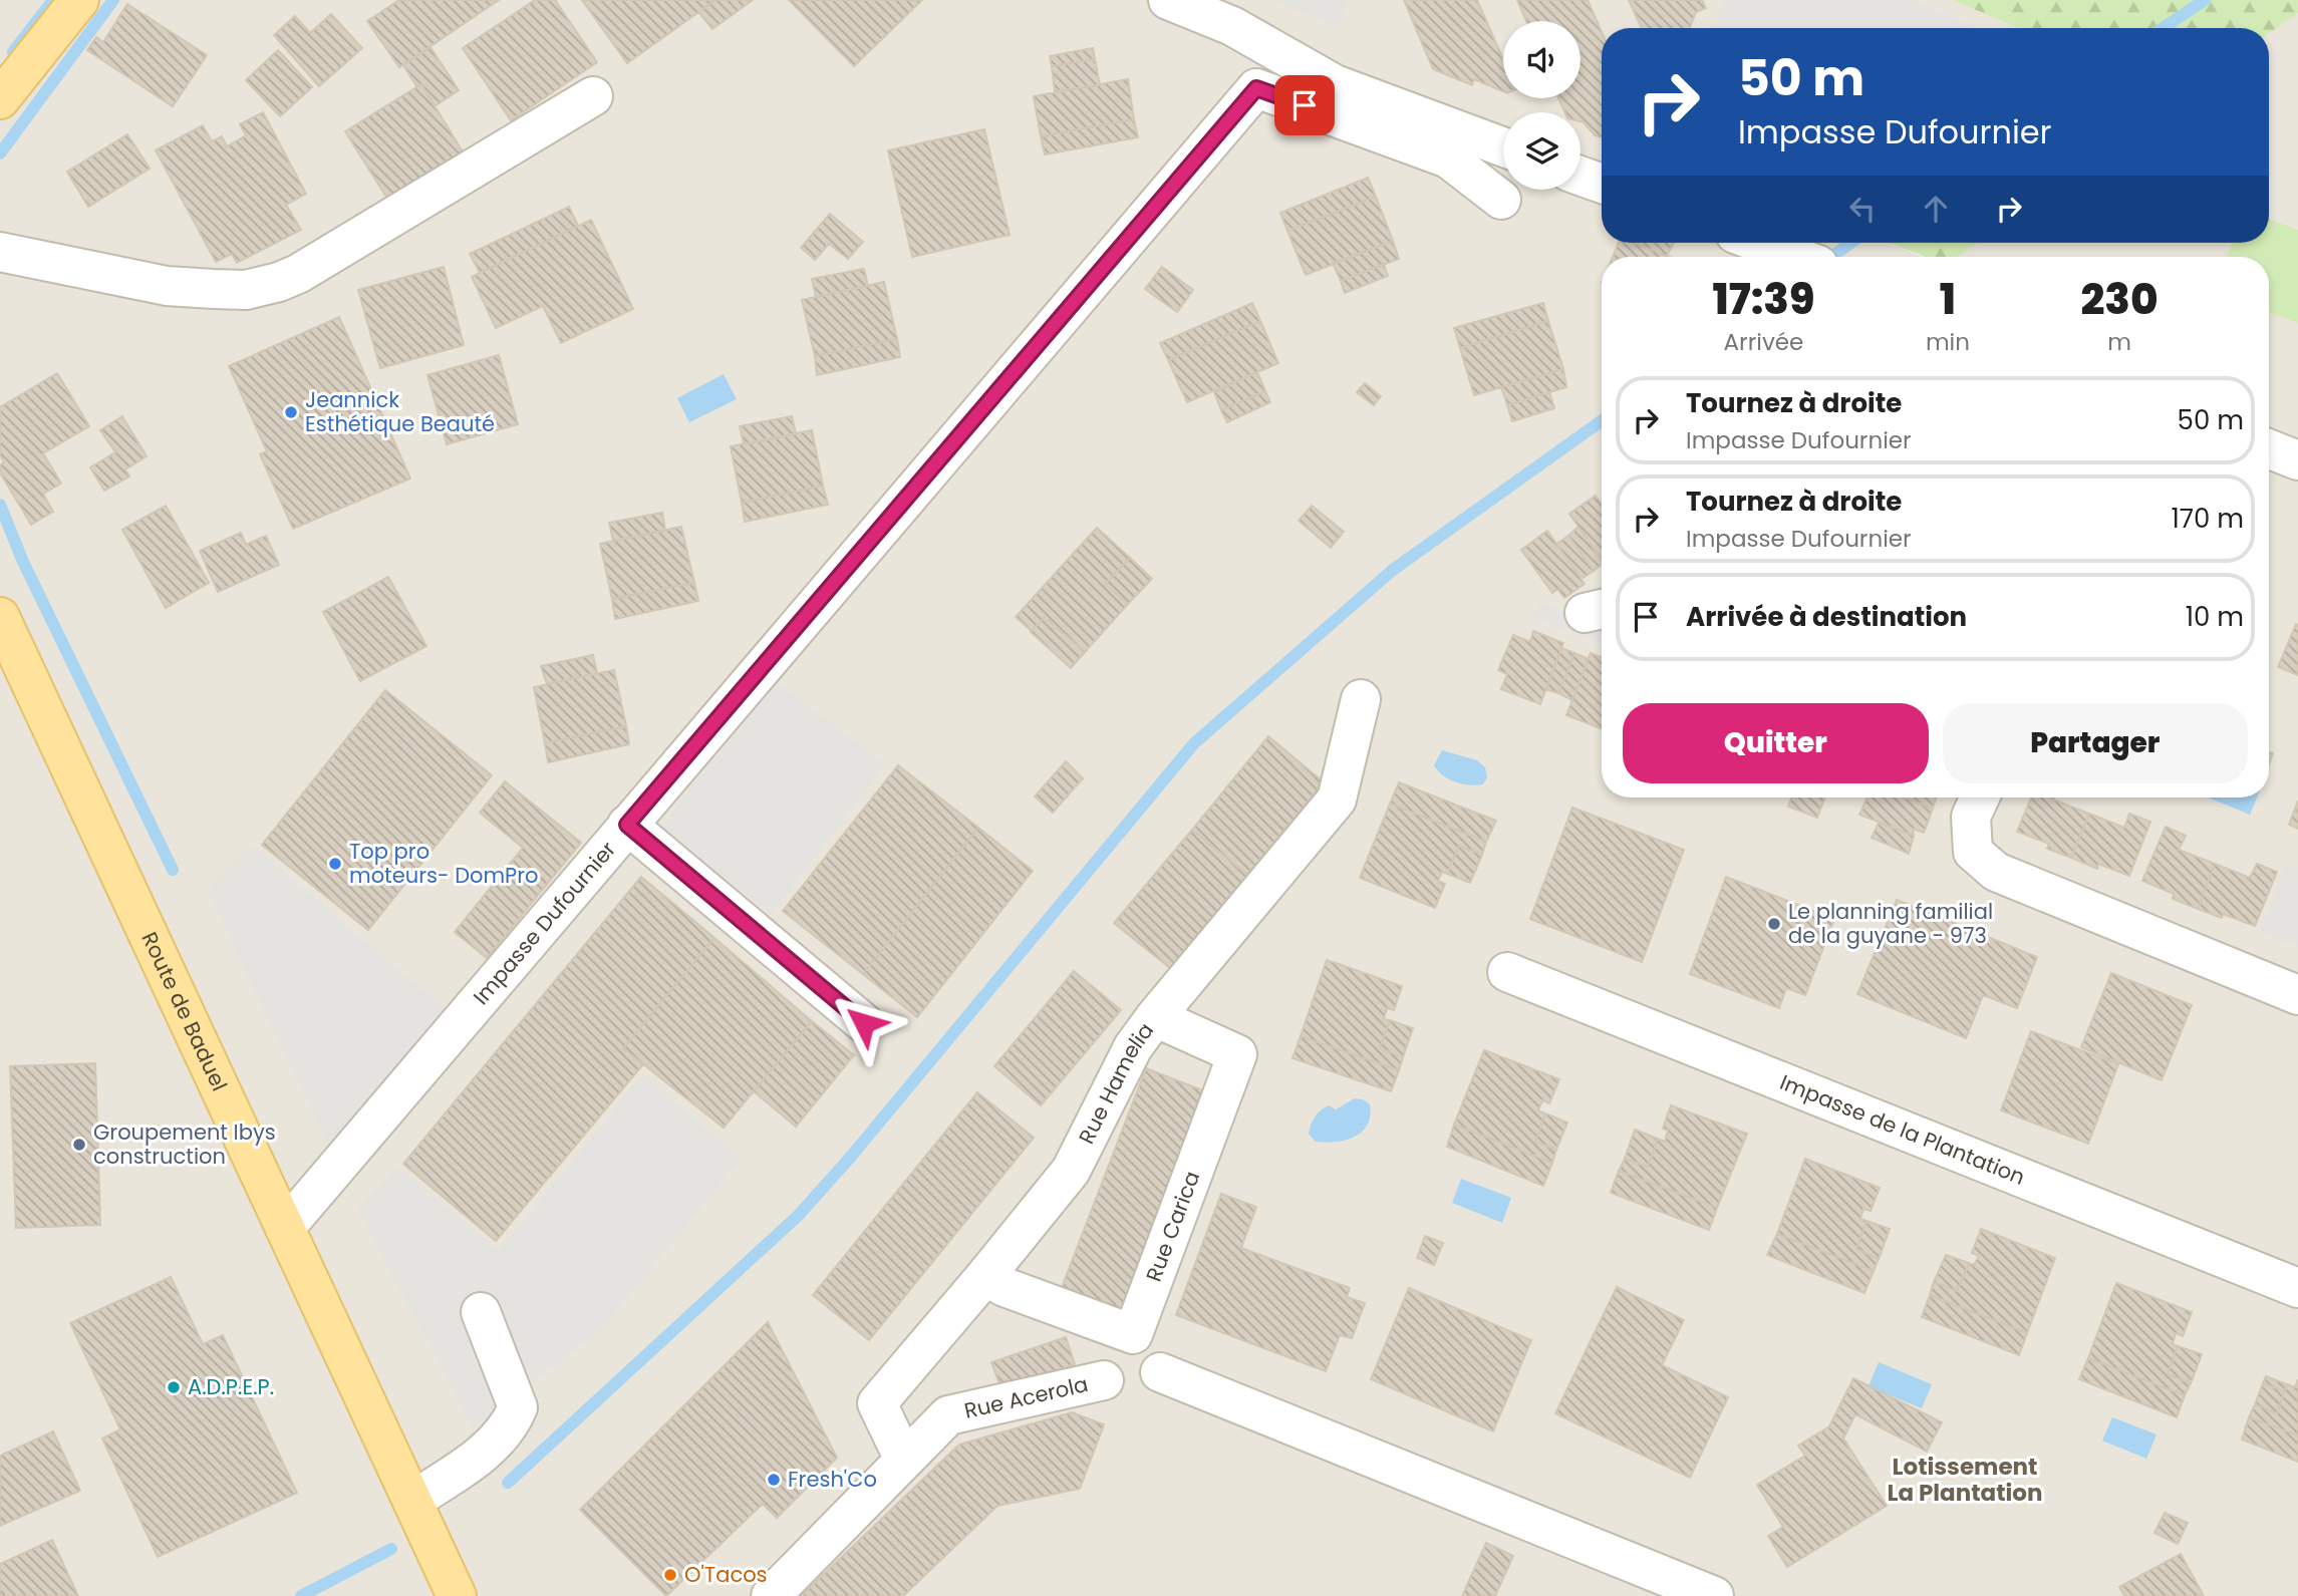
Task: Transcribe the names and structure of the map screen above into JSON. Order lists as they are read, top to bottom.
{
  "streets": {
    "main road": ["Route de Baduel"],
    "street": [
      "Impasse Dufournier",
      "Rue Hamelia",
      "Impasse de la Plantation",
      "Rue Carica",
      "Rue Acerola"
    ]
  },
  "crossings": [
    ["Impasse Dufournier", "Route de Baduel"],
    ["Rue Hamelia", "Rue Carica"],
    ["Rue Hamelia", "Rue Acerola"]
  ],
  "districts": ["Lotissement La Plantation"],
  "places": [
    "Jeannick Esthétique Beauté",
    "Top pro moteurs- DomPro",
    "Le planning familial de la guyane - 973",
    "Groupement Ibys construction",
    "A.D.P.E.P.",
    "Fresh'Co",
    "O'Tacos"
  ],
  "page": {
    "turn": ["50 m", "Impasse Dufournier"],
    "eta": [
      "17:39",
      "Arrivée",
      "1",
      "min",
      "230",
      "m"
    ],
    "list": [
      {
        "name": "Tournez à droite",
        "note": "Impasse Dufournier",
        "value": "50 m"
      },
      {
        "name": "Tournez à droite",
        "note": "Impasse Dufournier",
        "value": "170 m"
      },
      {
        "name": "Arrivée à destination",
        "value": "10 m"
      }
    ],
    "buttons": ["Quitter", "Partager"]
  }
}
